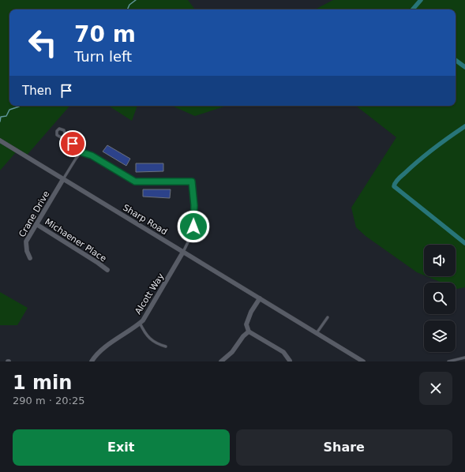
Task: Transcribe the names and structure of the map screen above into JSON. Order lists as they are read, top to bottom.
{
  "streets": {
    "street": [
      "Crane Drive",
      "Sharp Road",
      "Michaener Place",
      "Alcott Way"
    ]
  },
  "crossings": [
    ["Crane Drive", "Sharp Road"],
    ["Crane Drive", "Michaener Place"],
    ["Sharp Road", "Alcott Way"]
  ],
  "page": {
    "turn": ["70 m", "Turn left"],
    "then": "Then",
    "heading": ["1 min", "290 m · 20:25"],
    "buttons": ["Exit", "Share"]
  }
}
